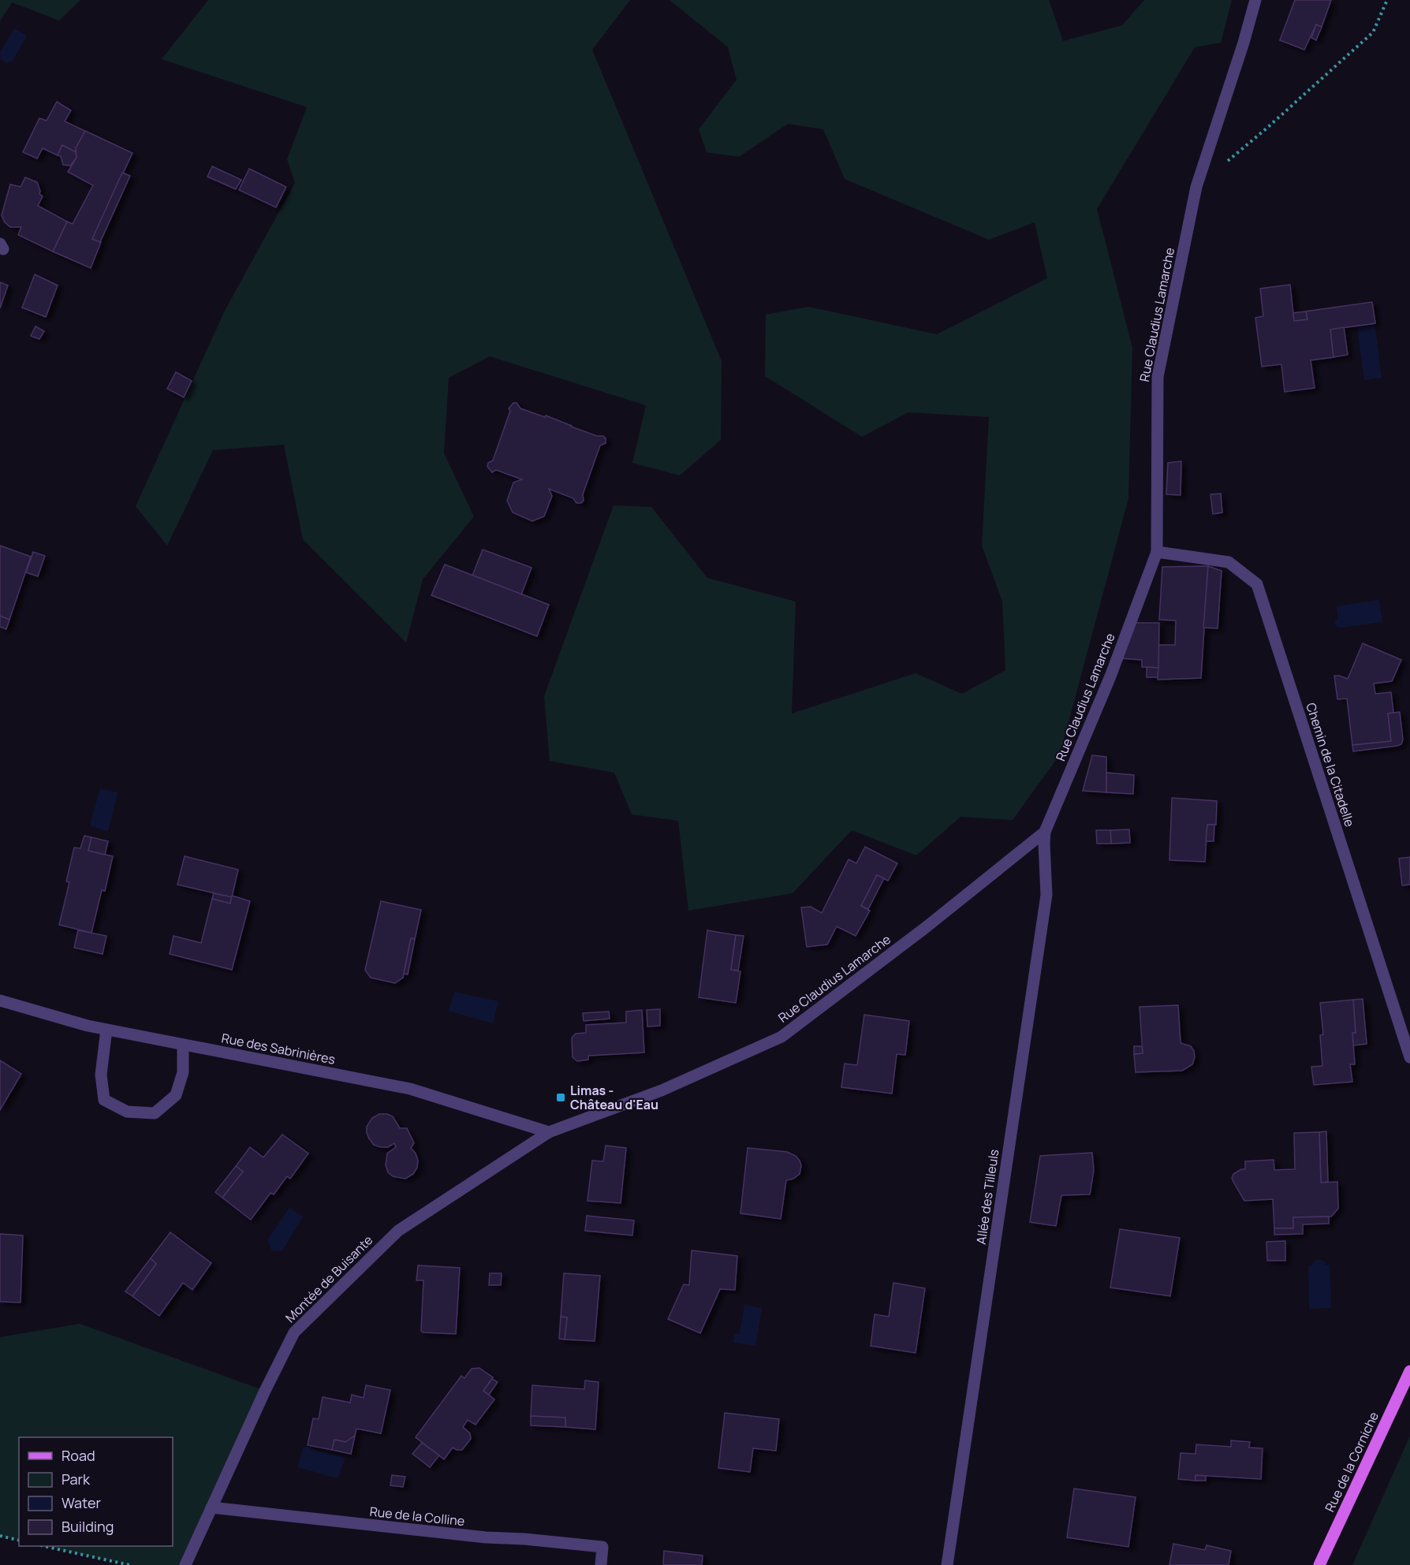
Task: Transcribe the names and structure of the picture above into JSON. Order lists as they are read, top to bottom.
{
  "streets": {
    "main road": ["Rue de la Corniche"],
    "street": [
      "Rue Claudius Lamarche",
      "Chemin de la Citadelle",
      "Rue des Sabrinières",
      "Allée des Tilleuls",
      "Montée de Buisante",
      "Rue de la Colline"
    ]
  },
  "crossings": [
    ["Rue Claudius Lamarche", "Chemin de la Citadelle"],
    ["Rue Claudius Lamarche", "Rue des Sabrinières"],
    ["Rue Claudius Lamarche", "Allée des Tilleuls"],
    ["Rue Claudius Lamarche", "Montée de Buisante"],
    ["Rue des Sabrinières", "Montée de Buisante"],
    ["Montée de Buisante", "Rue de la Colline"]
  ],
  "places": {
    "transit": ["Limas - Château d'Eau"]
  },
  "legend": [
    "Road",
    "Park",
    "Water",
    "Building"
  ]
}
